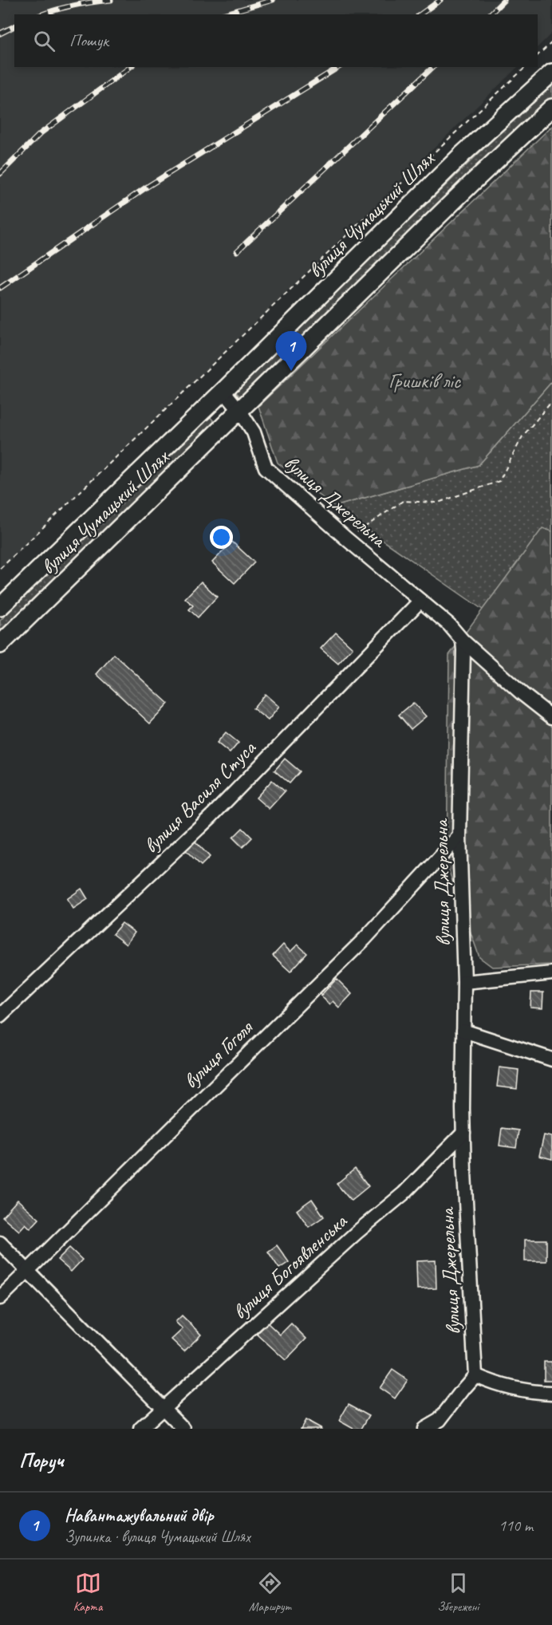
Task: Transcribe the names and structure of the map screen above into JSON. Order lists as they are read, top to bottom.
{
  "streets": {
    "main road": ["вулиця Чумацький Шлях"],
    "street": [
      "вулиця Джерельна",
      "вулиця Василя Стуса",
      "вулиця Гоголя",
      "вулиця Богоявленська"
    ]
  },
  "crossings": [
    ["вулиця Чумацький Шлях", "вулиця Джерельна"],
    ["вулиця Джерельна", "вулиця Василя Стуса"],
    ["вулиця Джерельна", "вулиця Гоголя"],
    ["вулиця Джерельна", "вулиця Богоявленська"]
  ],
  "parks": ["Гришків ліс"],
  "page": {
    "search": "Пошук",
    "pins": "1",
    "heading": "Поруч",
    "list": [
      {
        "mark": "1",
        "name": "Навантажувальний двір",
        "note": "Зупинка · вулиця Чумацький Шлях",
        "value": "110 m"
      }
    ],
    "nav": ["Карта", "Маршрут", "Збережені"]
  }
}
